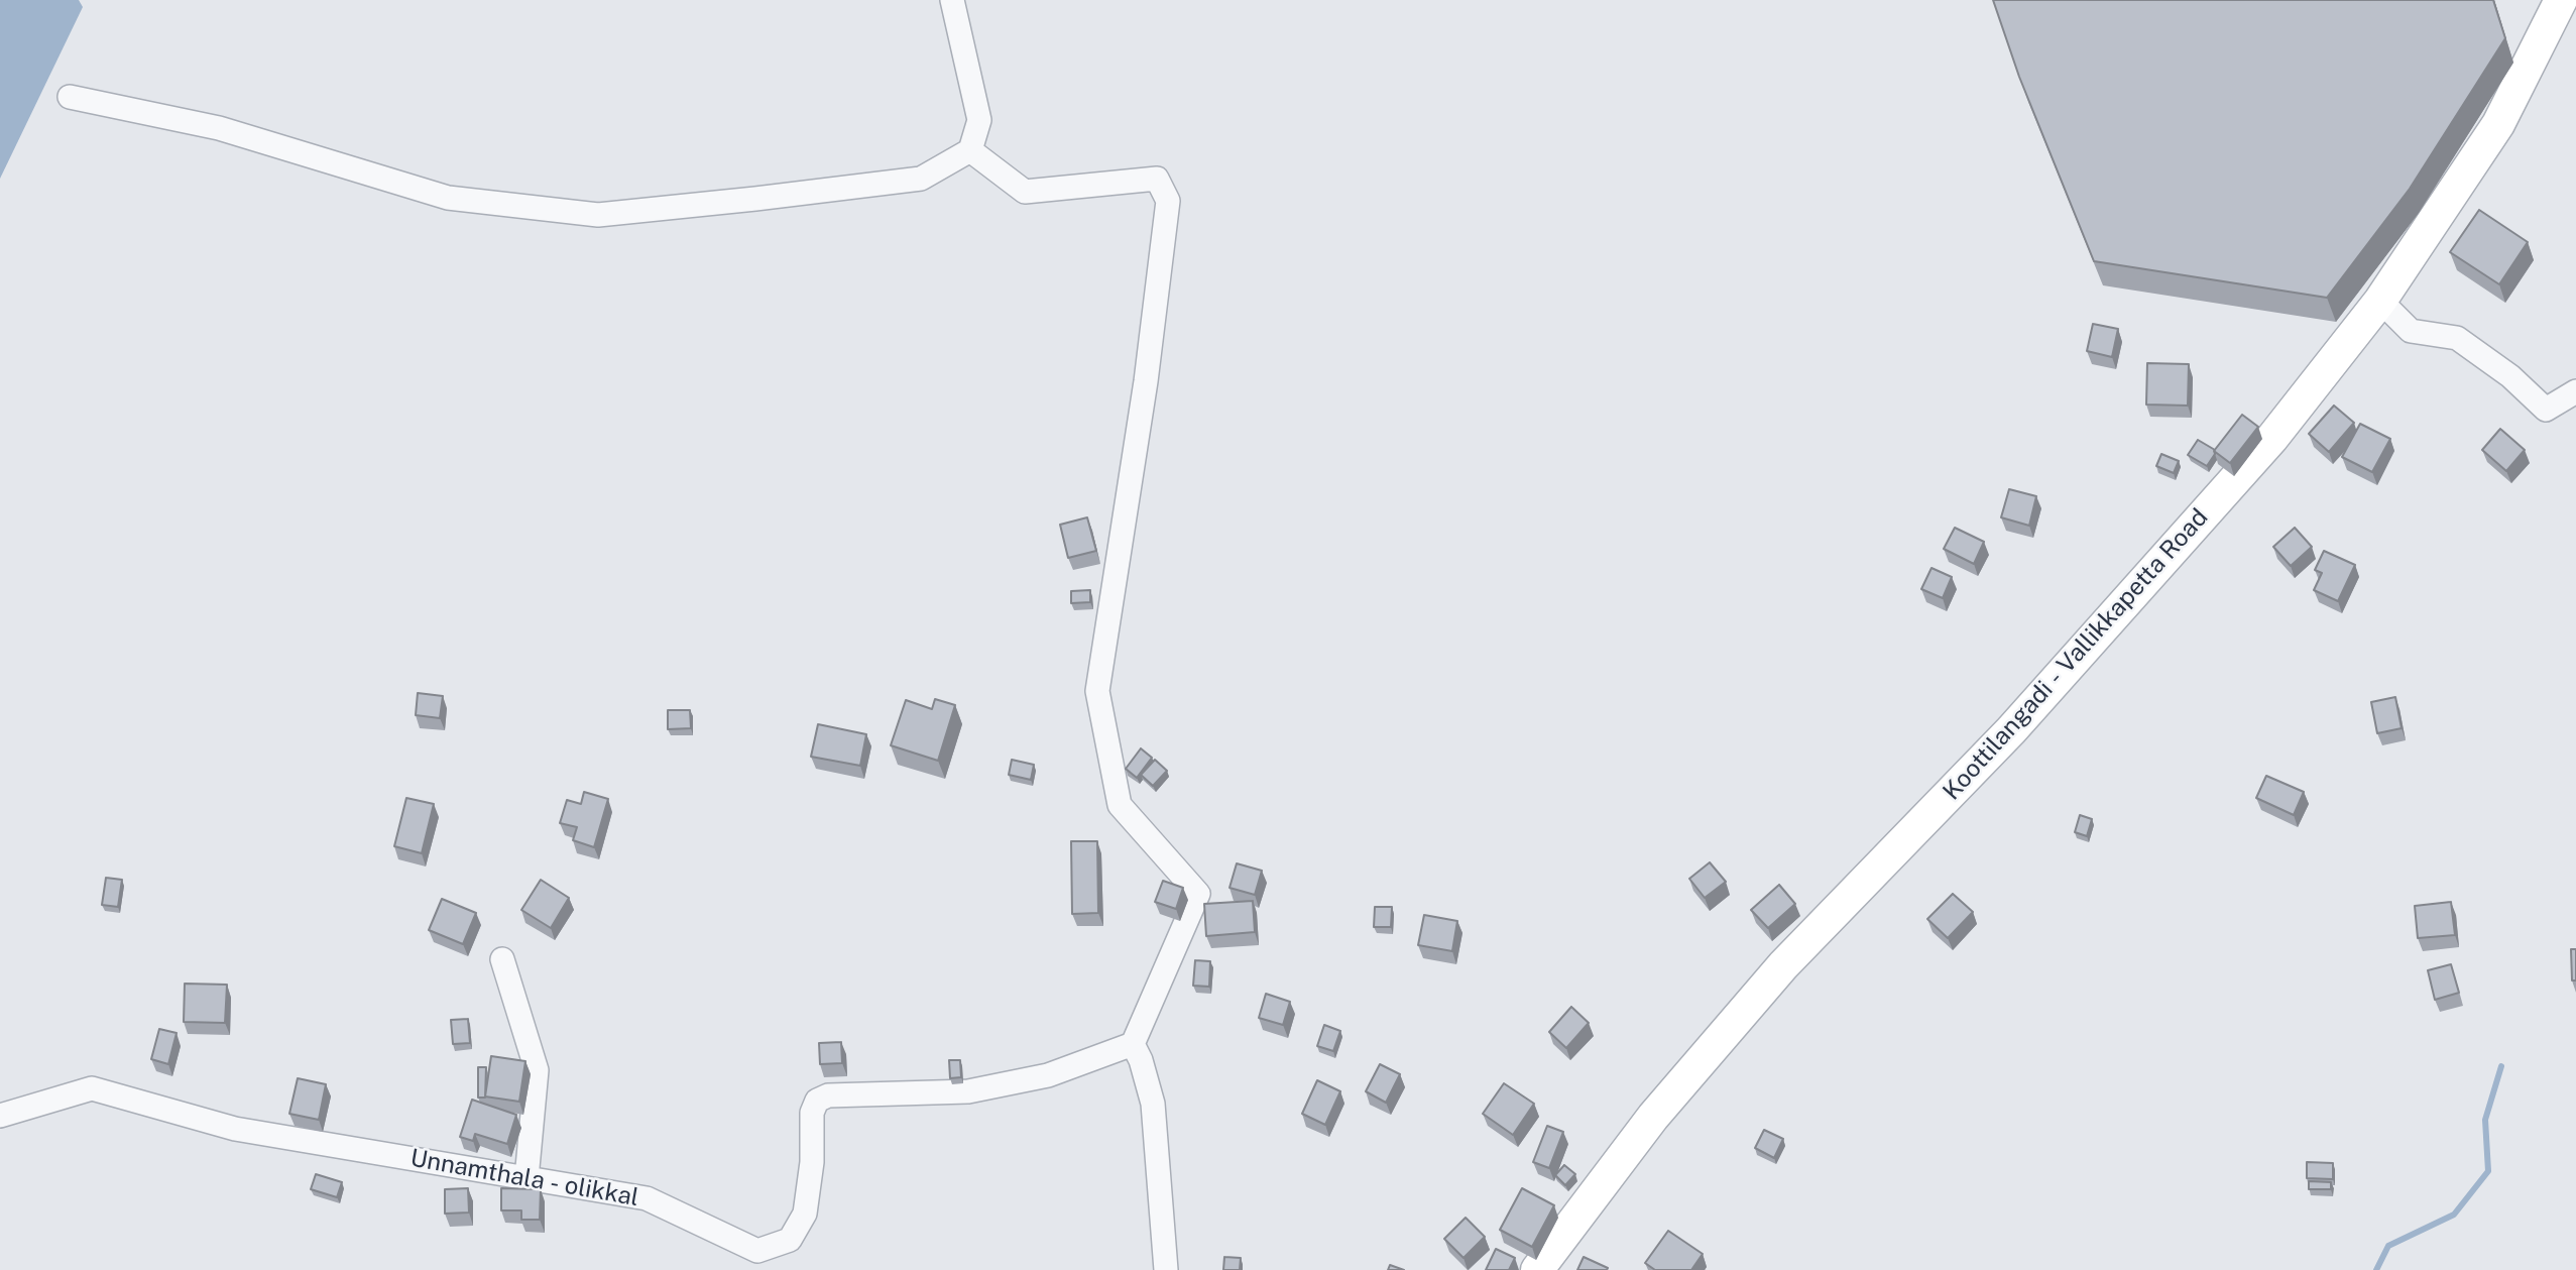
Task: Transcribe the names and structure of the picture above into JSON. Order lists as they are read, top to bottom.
{
  "streets": {
    "main road": ["Koottilangadi - Vallikkapetta Road"],
    "street": ["Unnamthala - olikkal"]
  }
}
